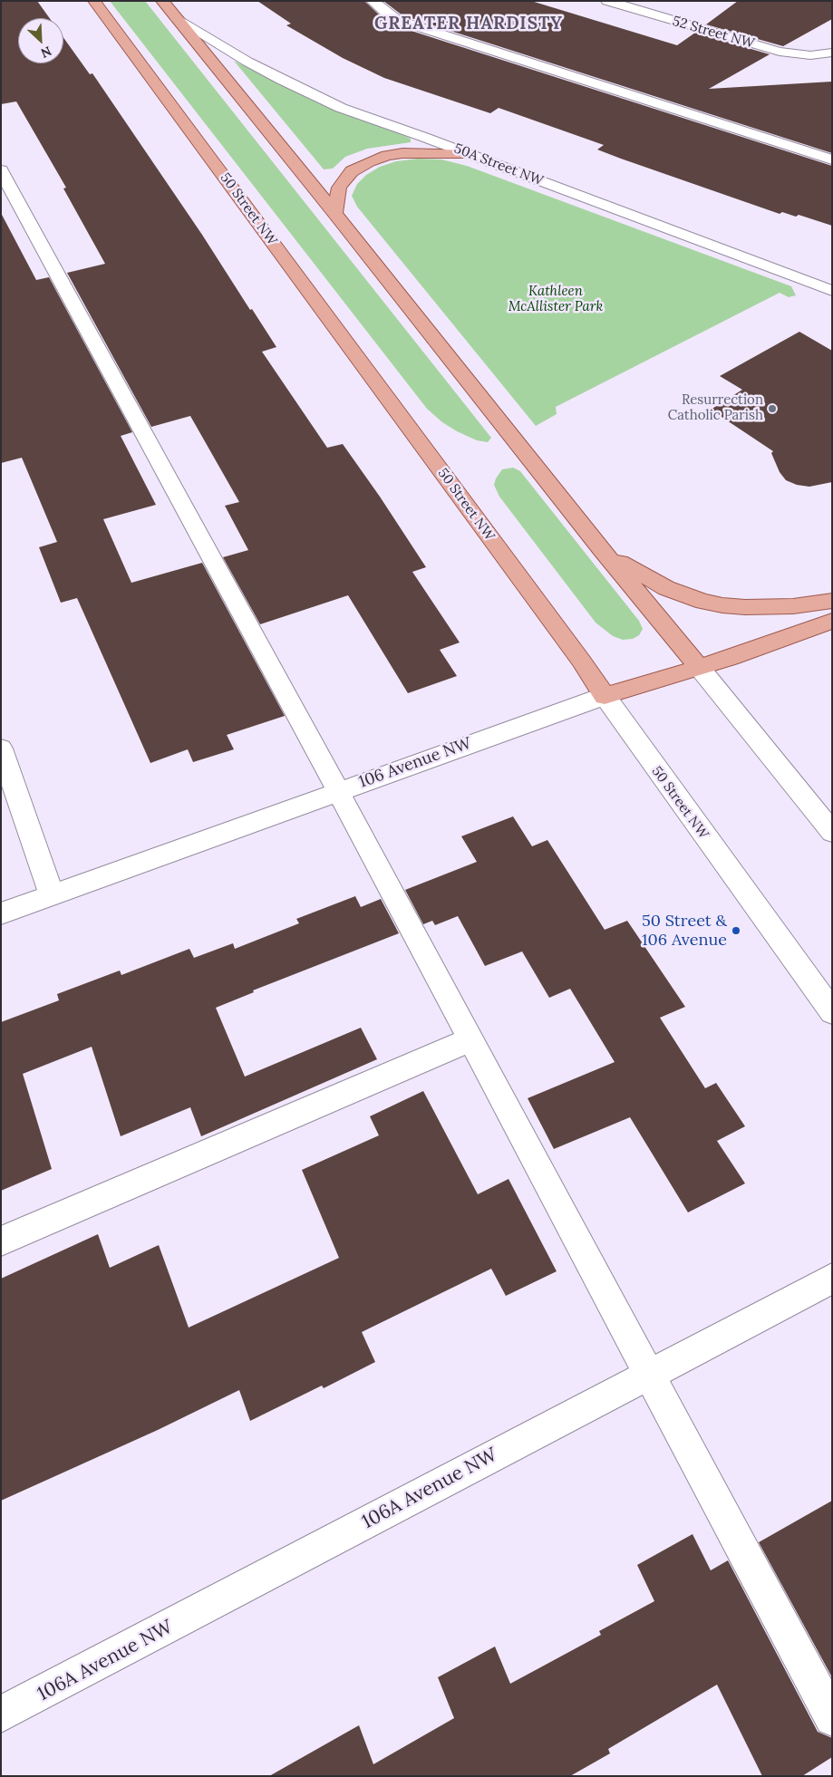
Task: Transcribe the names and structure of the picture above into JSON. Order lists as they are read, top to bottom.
{
  "streets": {
    "main road": ["50 Street NW", "106 Avenue NW"],
    "street": ["52 Street NW", "50A Street NW", "106A Avenue NW"]
  },
  "crossings": [
    ["50 Street NW", "106 Avenue NW"]
  ],
  "districts": ["GREATER HARDISTY"],
  "parks": ["Kathleen McAllister Park"],
  "places": ["Resurrection Catholic Parish", "50 Street & 106 Avenue"],
  "north": "bottom right"
}
